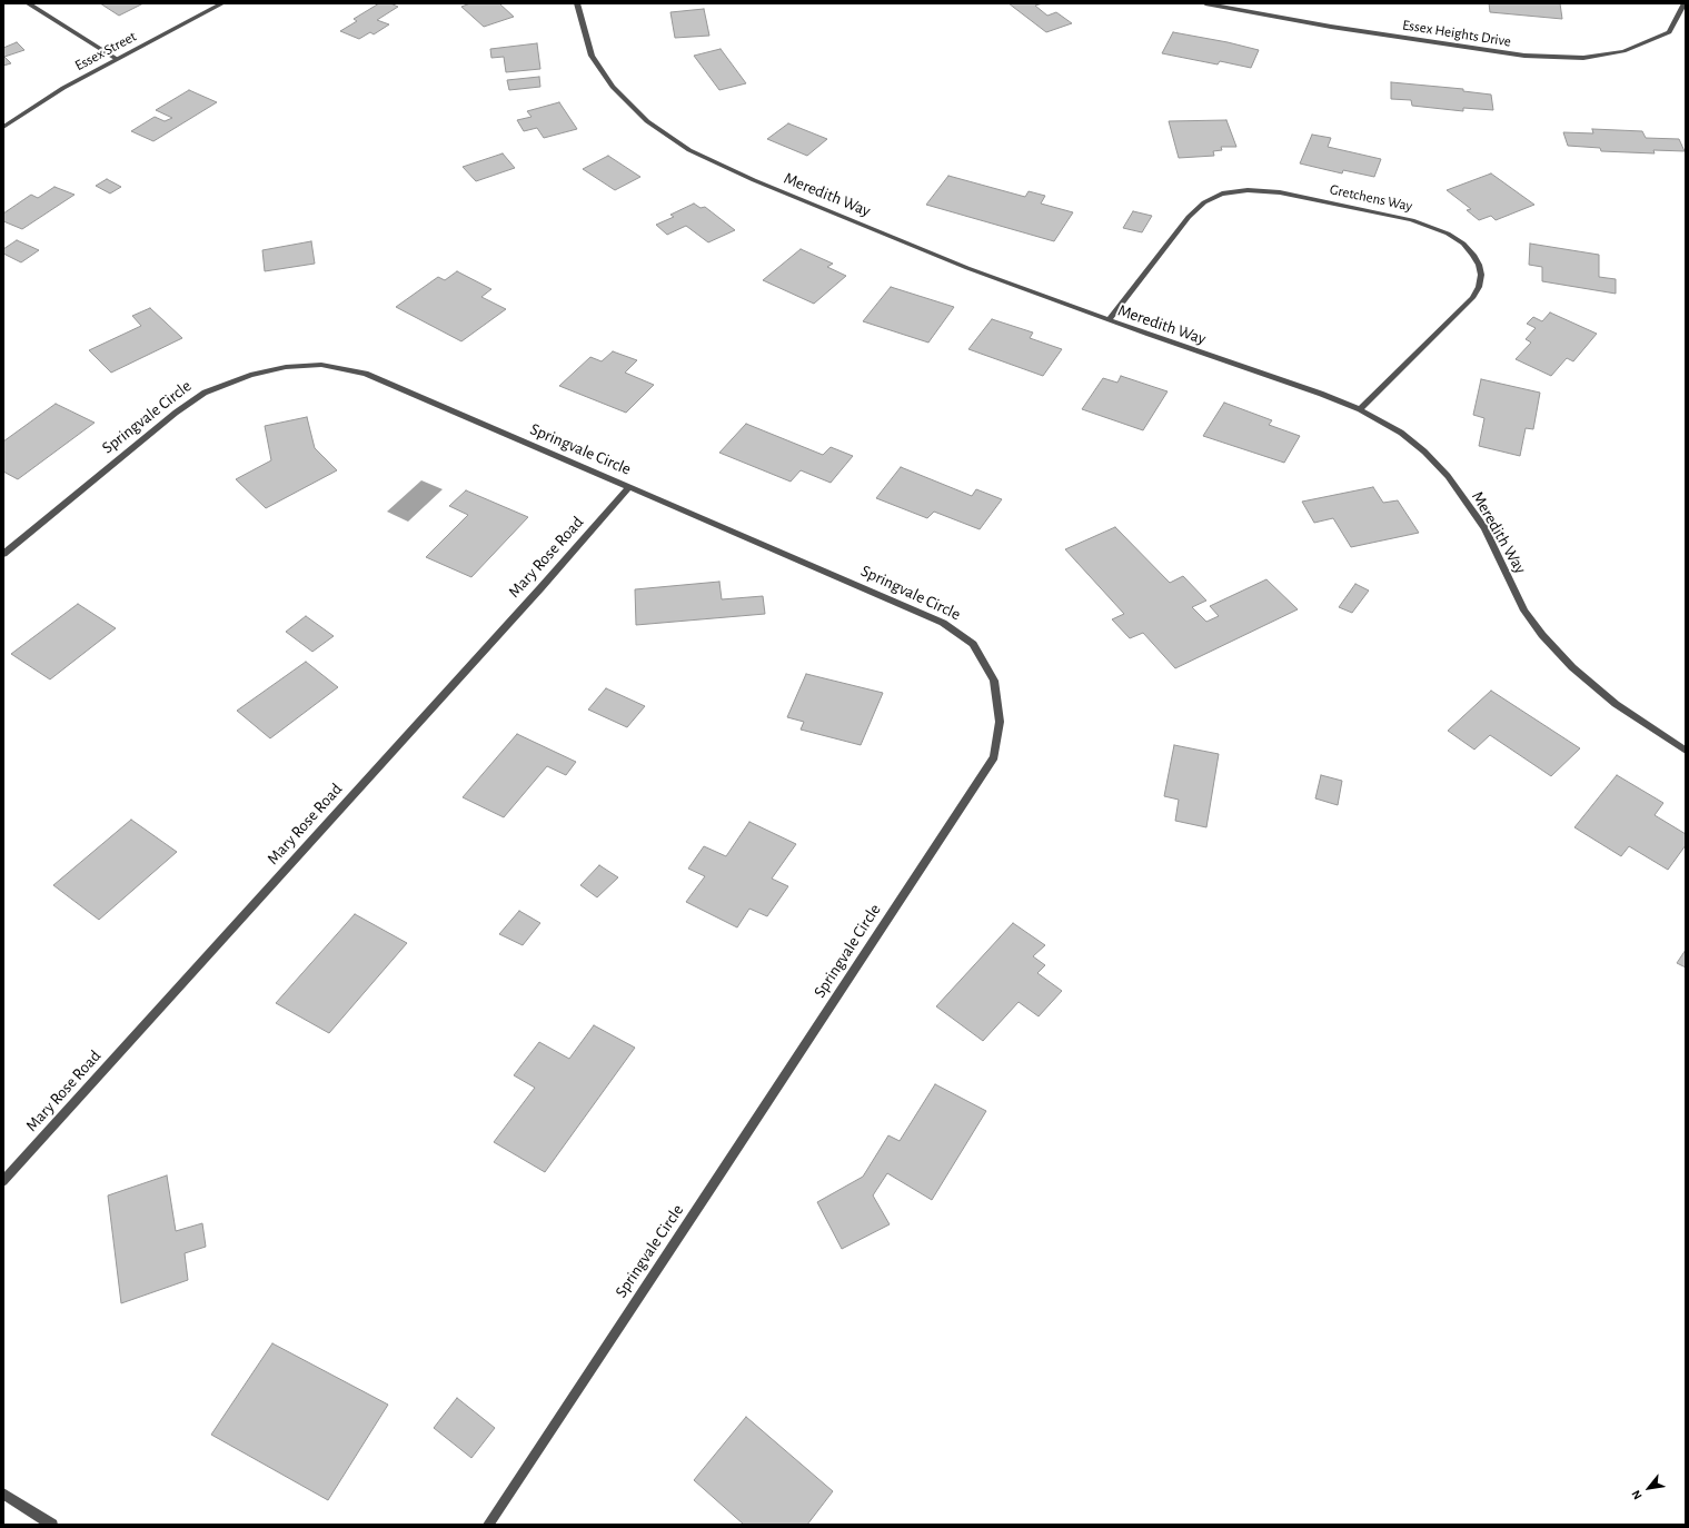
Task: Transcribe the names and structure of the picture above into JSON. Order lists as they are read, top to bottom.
{
  "streets": {
    "street": [
      "Essex Heights Drive",
      "Essex Street",
      "Meredith Way",
      "Gretchens Way",
      "Springvale Circle",
      "Mary Rose Road"
    ]
  },
  "crossings": [
    ["Meredith Way", "Gretchens Way"],
    ["Springvale Circle", "Mary Rose Road"]
  ],
  "north": "bottom left"
}
